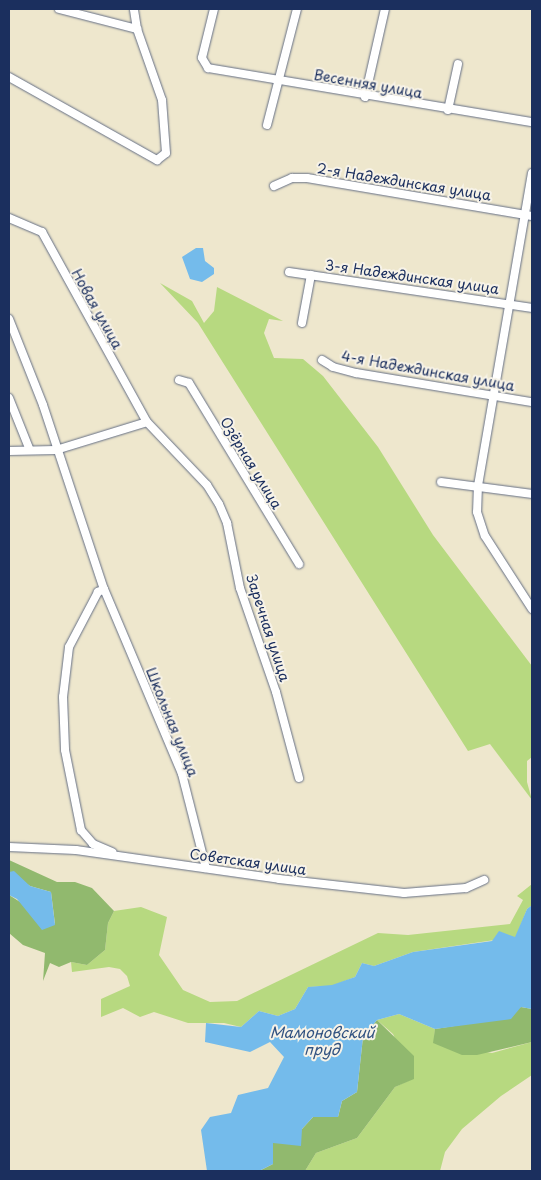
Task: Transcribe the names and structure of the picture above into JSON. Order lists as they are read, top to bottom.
{
  "streets": {
    "street": [
      "Весенняя улица",
      "2-я Надеждинская улица",
      "3-я Надеждинская улица",
      "Новая улица",
      "4-я Надеждинская улица",
      "Озёрная улица",
      "Заречная улица",
      "Школьная улица",
      "Советская улица"
    ]
  },
  "crossings": [
    ["Новая улица", "Заречная улица"],
    ["Школьная улица", "Советская улица"]
  ],
  "water": ["Мамоновский пруд"]
}
